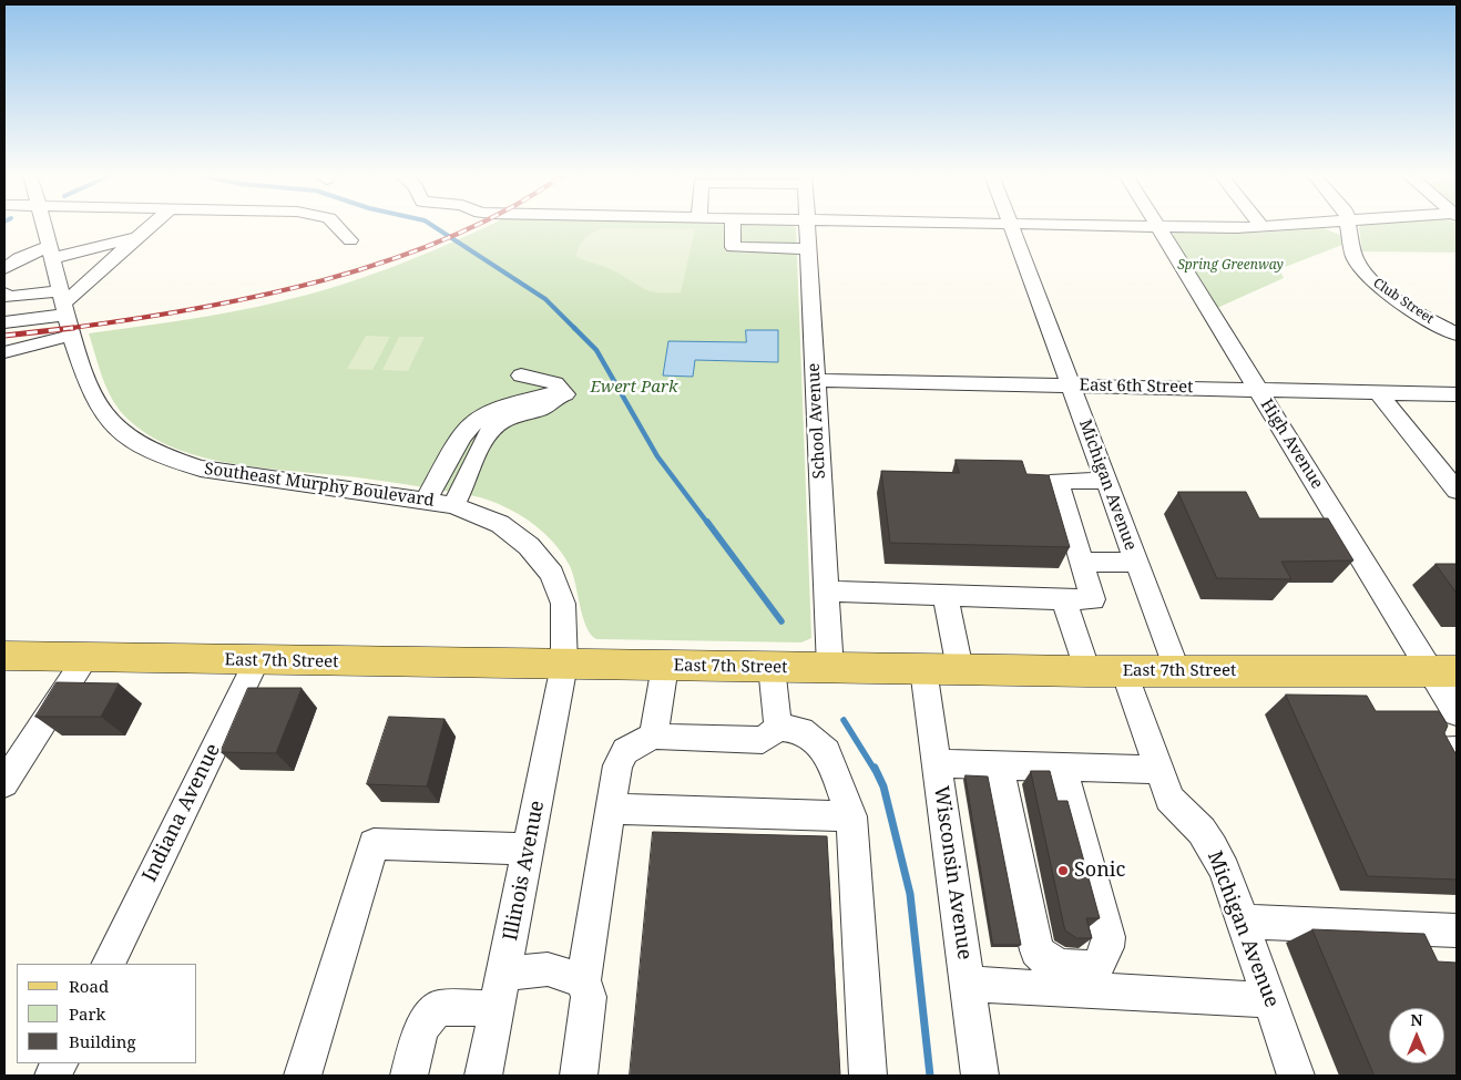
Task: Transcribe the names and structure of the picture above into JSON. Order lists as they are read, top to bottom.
{
  "streets": {
    "main road": ["East 7th Street"],
    "street": [
      "Club Street",
      "East 6th Street",
      "School Avenue",
      "High Avenue",
      "Southeast Murphy Boulevard",
      "Michigan Avenue",
      "Indiana Avenue",
      "Illinois Avenue",
      "Wisconsin Avenue"
    ]
  },
  "crossings": [
    ["East 6th Street", "School Avenue"],
    ["East 6th Street", "High Avenue"],
    ["East 6th Street", "Michigan Avenue"],
    ["School Avenue", "East 7th Street"],
    ["High Avenue", "East 7th Street"],
    ["Southeast Murphy Boulevard", "East 7th Street"],
    ["Southeast Murphy Boulevard", "Illinois Avenue"],
    ["Michigan Avenue", "East 7th Street"],
    ["East 7th Street", "Indiana Avenue"],
    ["East 7th Street", "Illinois Avenue"],
    ["East 7th Street", "Wisconsin Avenue"]
  ],
  "parks": ["Spring Greenway", "Ewert Park"],
  "places": ["Sonic"],
  "legend": ["Road", "Park", "Building"],
  "north": "top"
}
